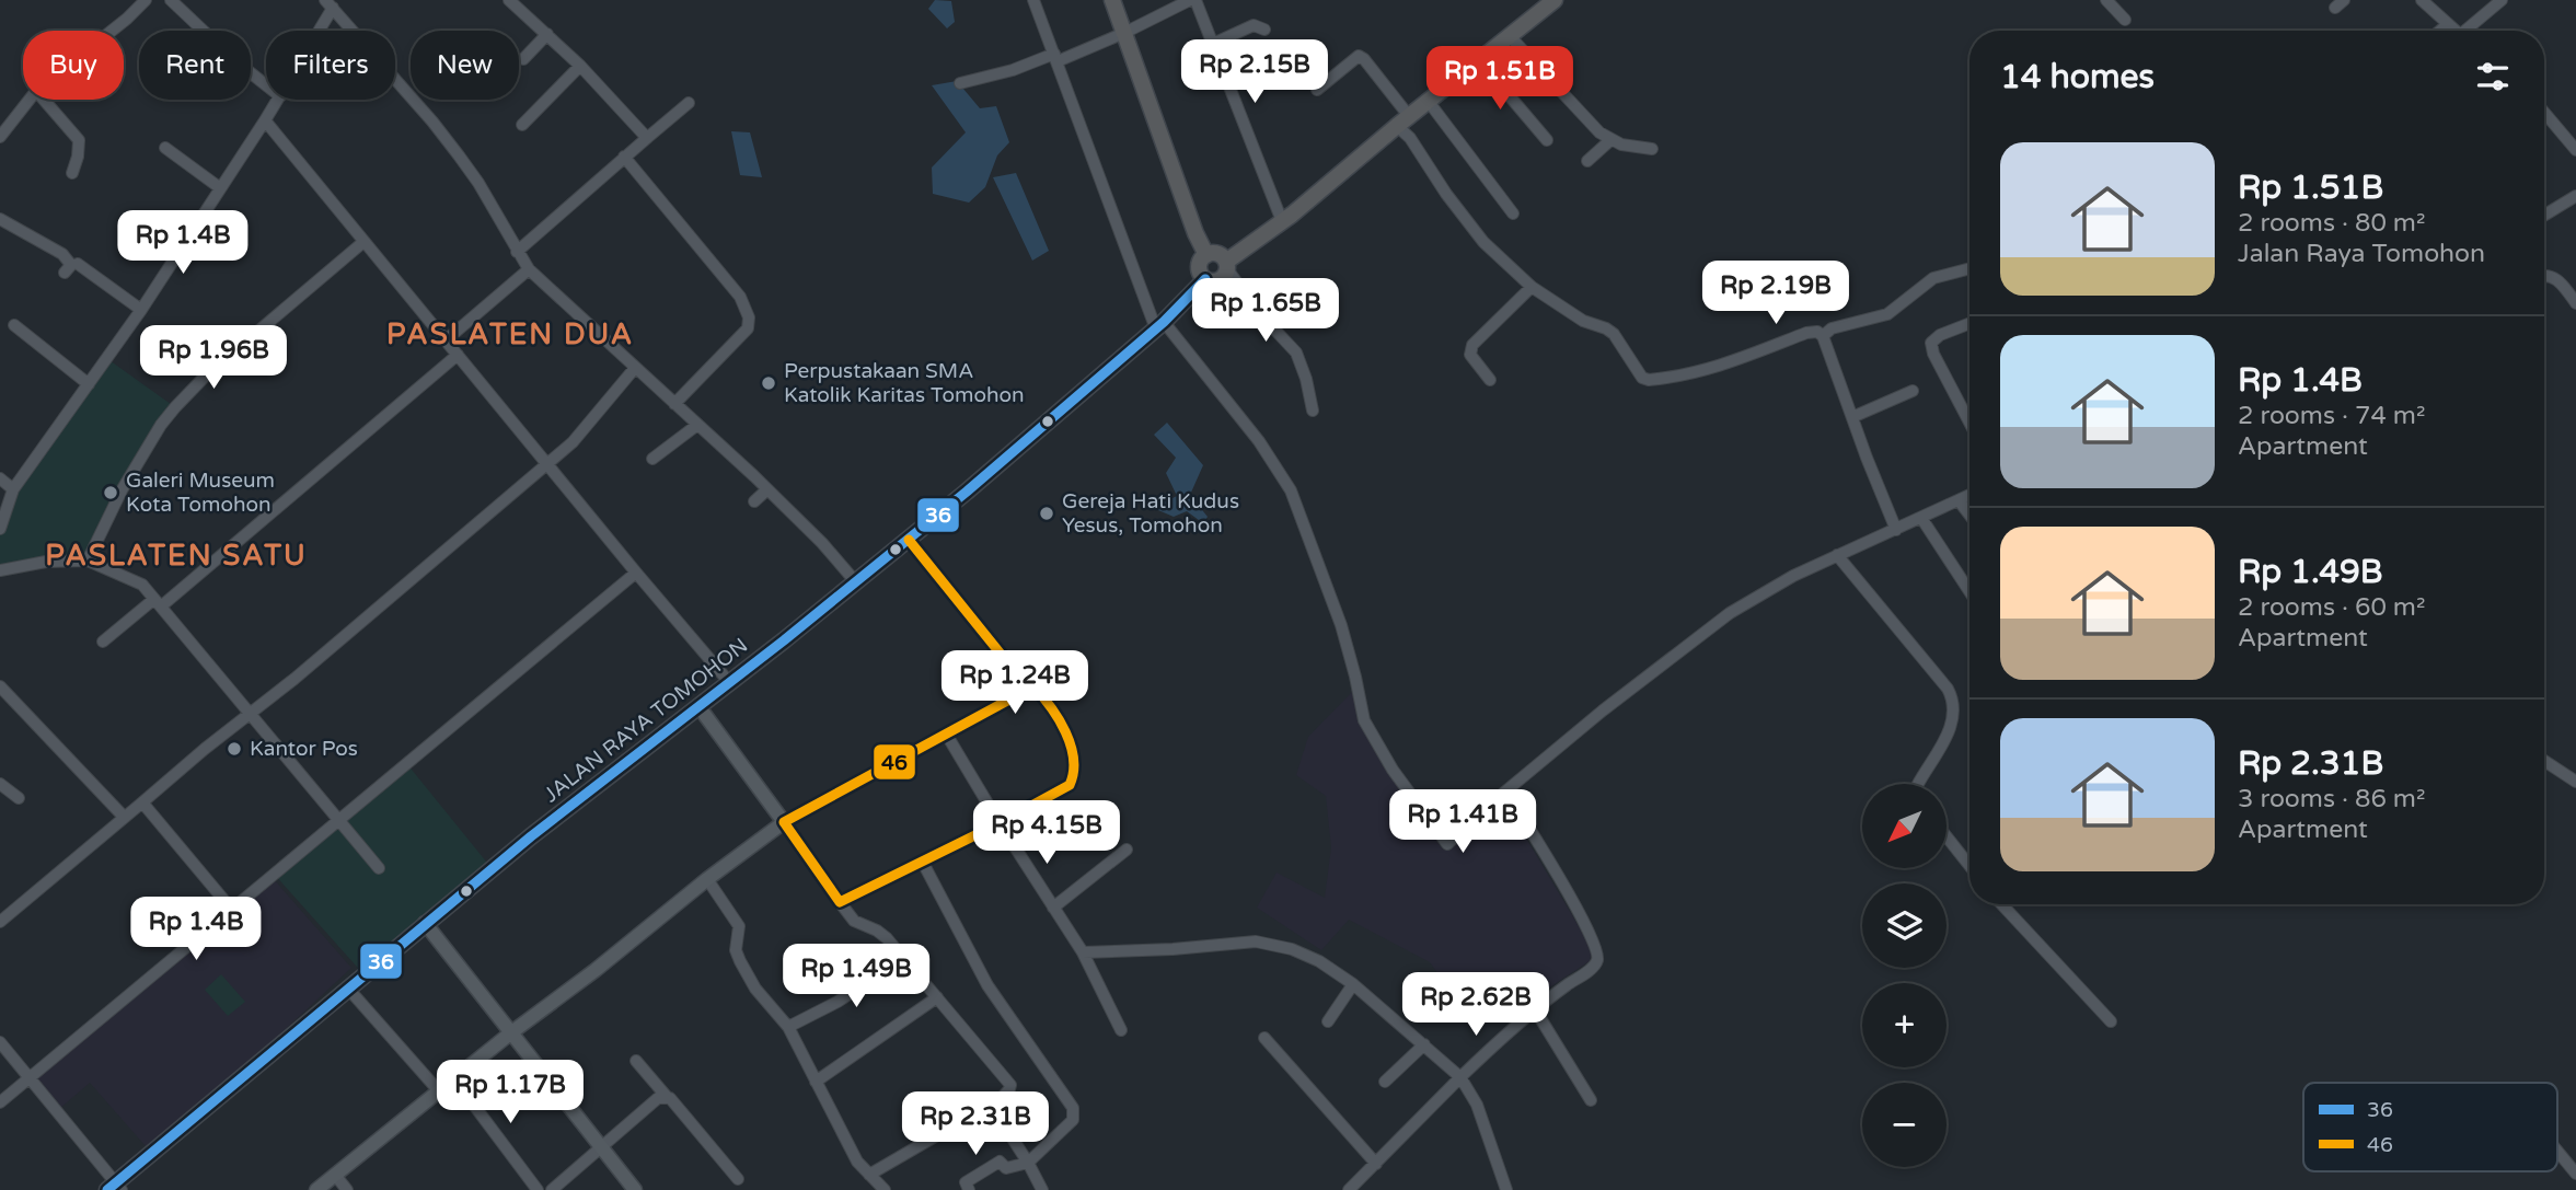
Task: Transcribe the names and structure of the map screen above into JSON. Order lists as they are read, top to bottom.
{
  "streets": {
    "highway": ["JALAN RAYA TOMOHON"]
  },
  "districts": ["PASLATEN DUA", "PASLATEN SATU"],
  "places": [
    "Perpustakaan SMA Katolik Karitas Tomohon",
    "Galeri Museum Kota Tomohon",
    "Gereja Hati Kudus Yesus, Tomohon",
    "Kantor Pos"
  ],
  "lines": ["transit line 36", "transit line 46"],
  "legend": ["36", "46"],
  "north": "bottom left",
  "page": {
    "chip": [
      "Buy",
      "Rent",
      "Filters",
      "New"
    ],
    "heading": "14 homes",
    "price": [
      "Rp 2.15B",
      "Rp 1.51B",
      "Rp 1.4B",
      "Rp 2.19B",
      "Rp 1.65B",
      "Rp 1.96B",
      "Rp 1.24B",
      "Rp 1.41B",
      "Rp 4.15B",
      "Rp 1.4B",
      "Rp 1.49B",
      "Rp 2.62B",
      "Rp 1.17B",
      "Rp 2.31B"
    ],
    "list": [
      {
        "name": "Rp 1.51B",
        "note": "2 rooms · 80 m² · Jalan Raya Tomohon"
      },
      {
        "name": "Rp 1.4B",
        "note": "2 rooms · 74 m² · Apartment"
      },
      {
        "name": "Rp 1.49B",
        "note": "2 rooms · 60 m² · Apartment"
      },
      {
        "name": "Rp 2.31B",
        "note": "3 rooms · 86 m² · Apartment"
      }
    ],
    "map_buttons": ["+", "−"]
  }
}
